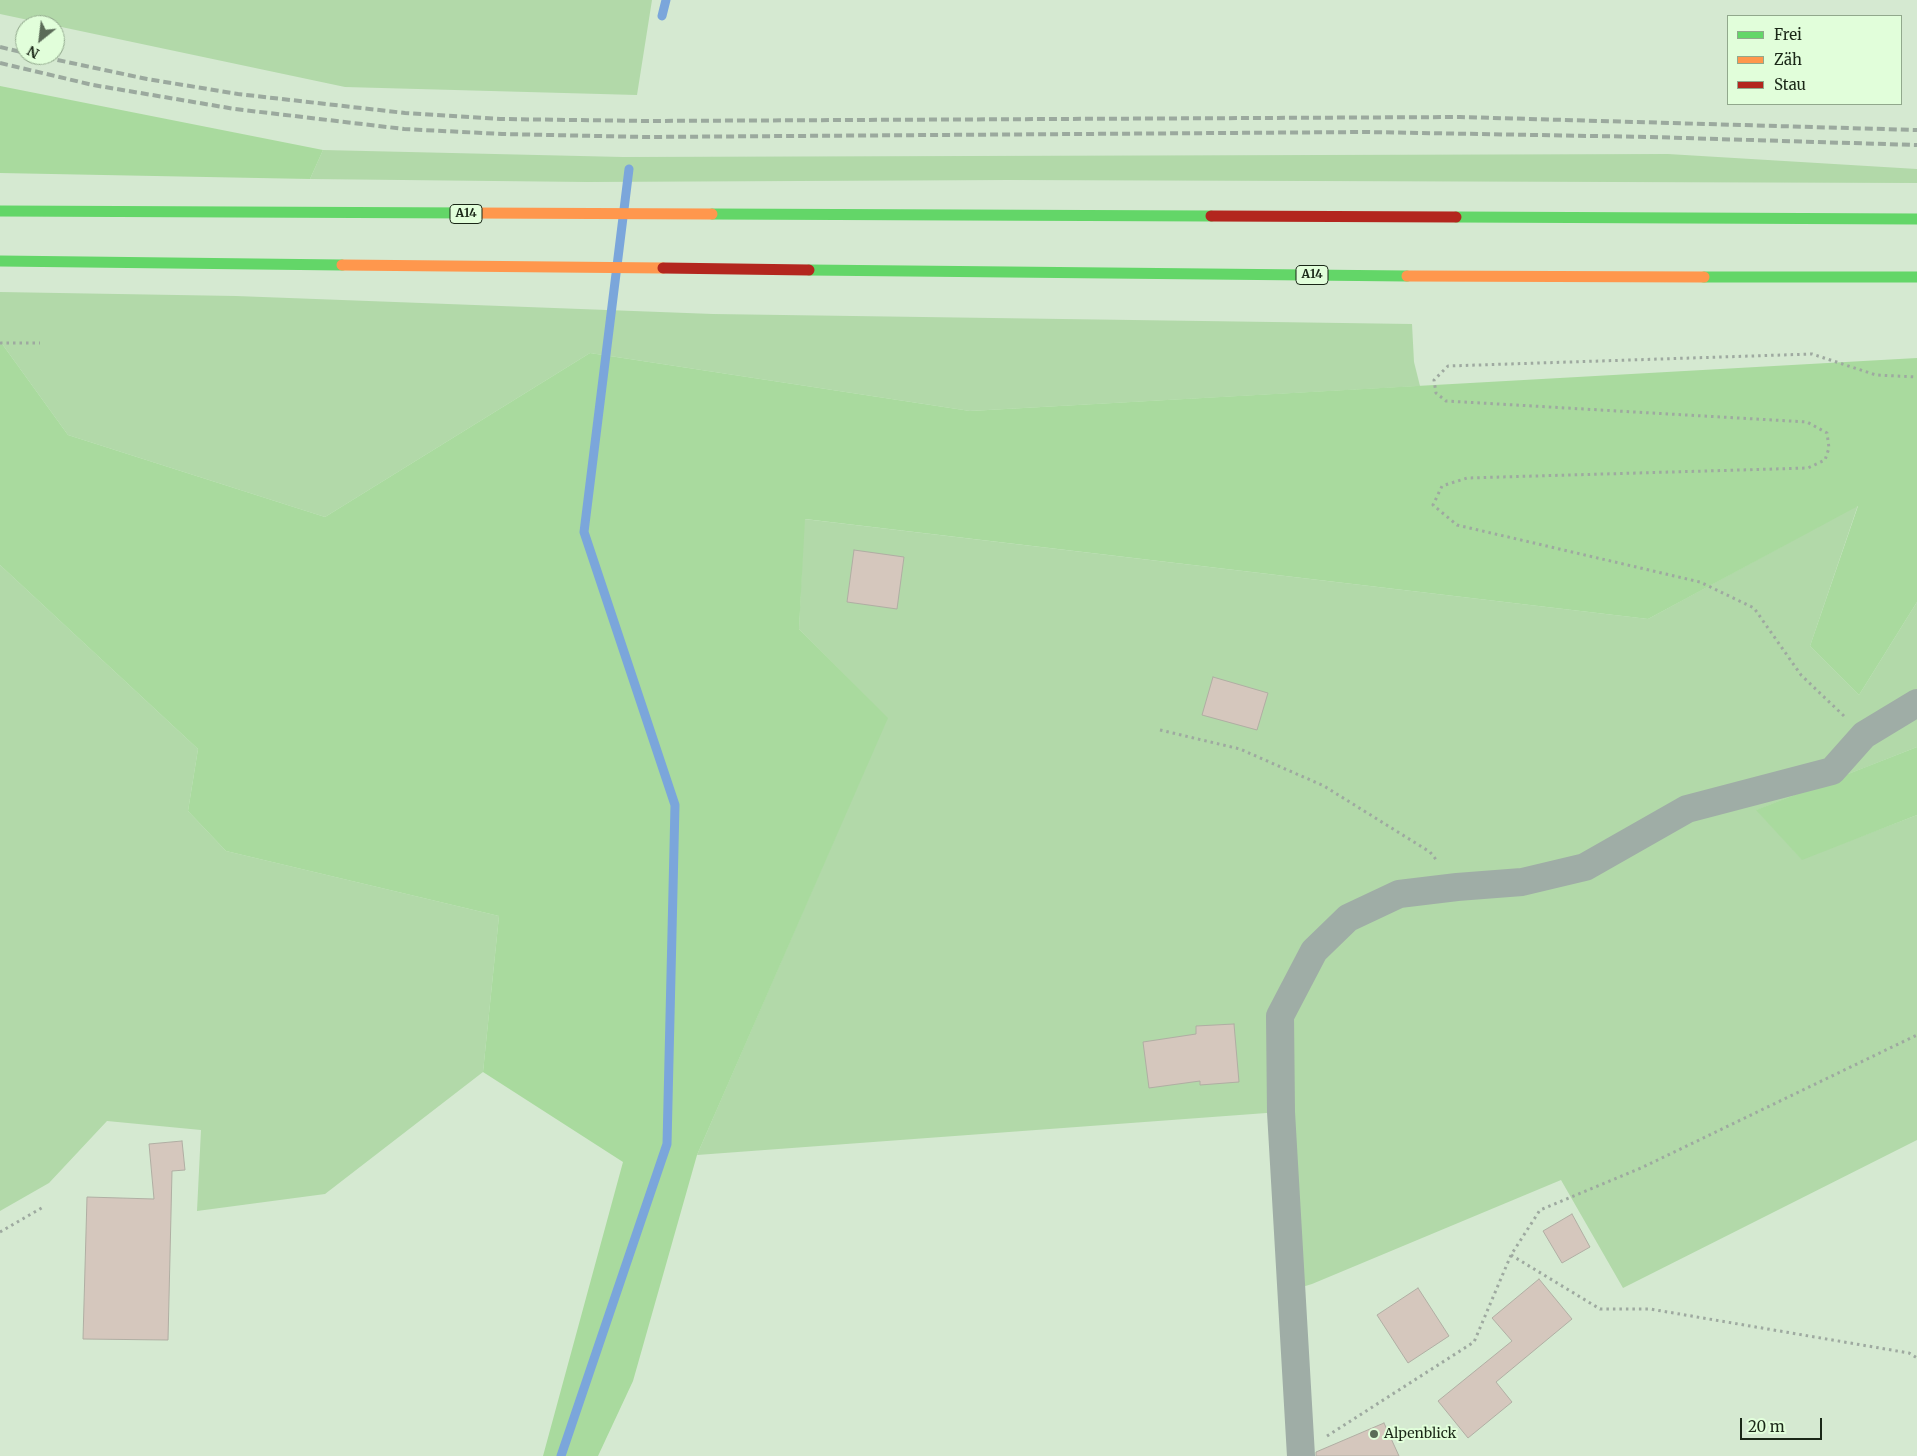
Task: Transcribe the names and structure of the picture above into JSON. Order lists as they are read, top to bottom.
{
  "streets": {
    "highway": ["A14"]
  },
  "places": ["Alpenblick"],
  "legend": ["Frei", "Zäh", "Stau"],
  "scale_bar": "20 m",
  "north": "bottom left"
}
